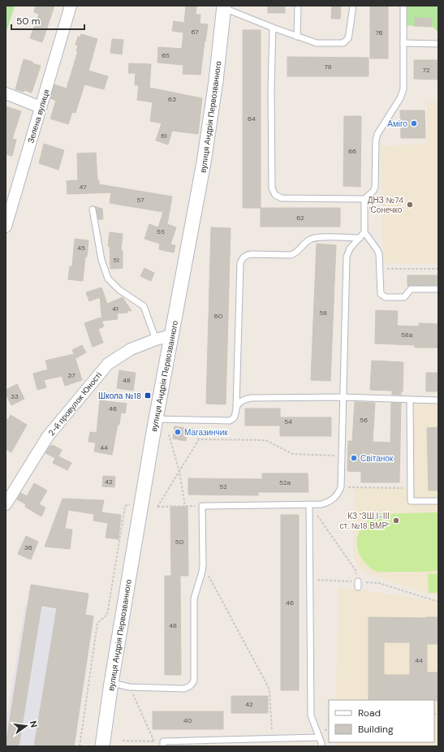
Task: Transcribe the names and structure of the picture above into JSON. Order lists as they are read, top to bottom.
{
  "streets": {
    "street": ["Зелена вулиця", "вулиця Андрія Первозванного", "2-й провулок Юності"]
  },
  "crossings": [
    ["вулиця Андрія Первозванного", "2-й провулок Юності"]
  ],
  "places": {
    "other": [
      "Аміго",
      "ДНЗ №74 'Сонечко'",
      "Магазинчик",
      "Світанок",
      "КЗ \"ЗШ І-ІІІ ст. №18 ВМР\""
    ],
    "transit": ["Школа №18"]
  },
  "house_numbers": [
    "67",
    "76",
    "65",
    "78",
    "72",
    "63",
    "64",
    "61",
    "66",
    "47",
    "57",
    "62",
    "55",
    "45",
    "51",
    "41",
    "58",
    "60",
    "58а",
    "37",
    "48",
    "33",
    "46",
    "56",
    "54",
    "44",
    "42",
    "52а",
    "52",
    "50",
    "36",
    "46",
    "48",
    "44",
    "42",
    "40"
  ],
  "legend": ["Road", "Building"],
  "scale_bar": "50 m",
  "north": "right"
}
